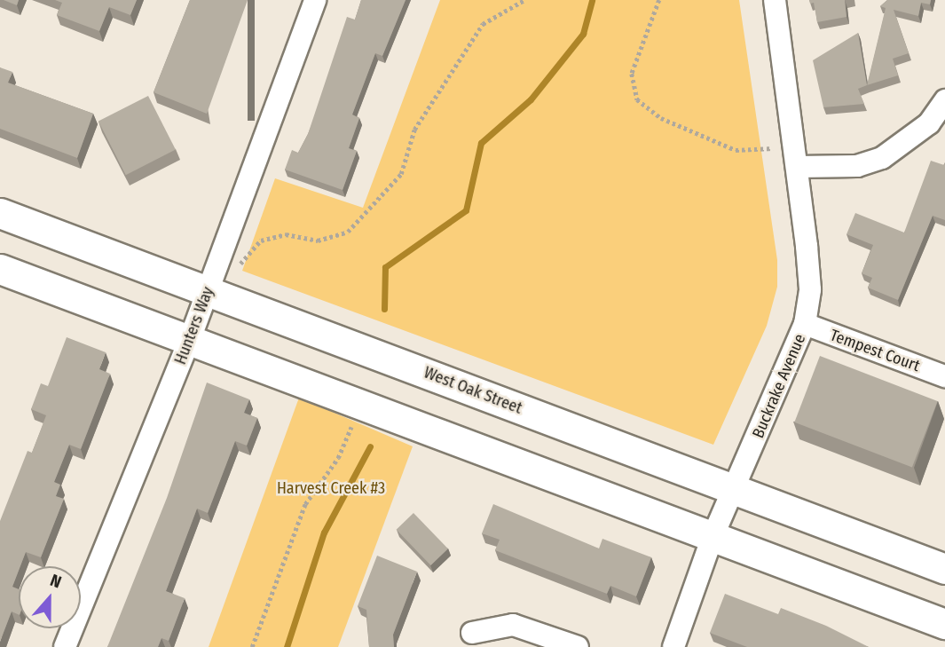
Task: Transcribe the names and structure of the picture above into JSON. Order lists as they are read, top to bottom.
{
  "streets": {
    "main road": ["West Oak Street"],
    "street": ["Hunters Way", "Tempest Court", "Buckrake Avenue"]
  },
  "crossings": [
    ["Hunters Way", "West Oak Street"],
    ["Tempest Court", "Buckrake Avenue"],
    ["Buckrake Avenue", "West Oak Street"]
  ],
  "parks": ["Harvest Creek #3"],
  "north": "top"
}
